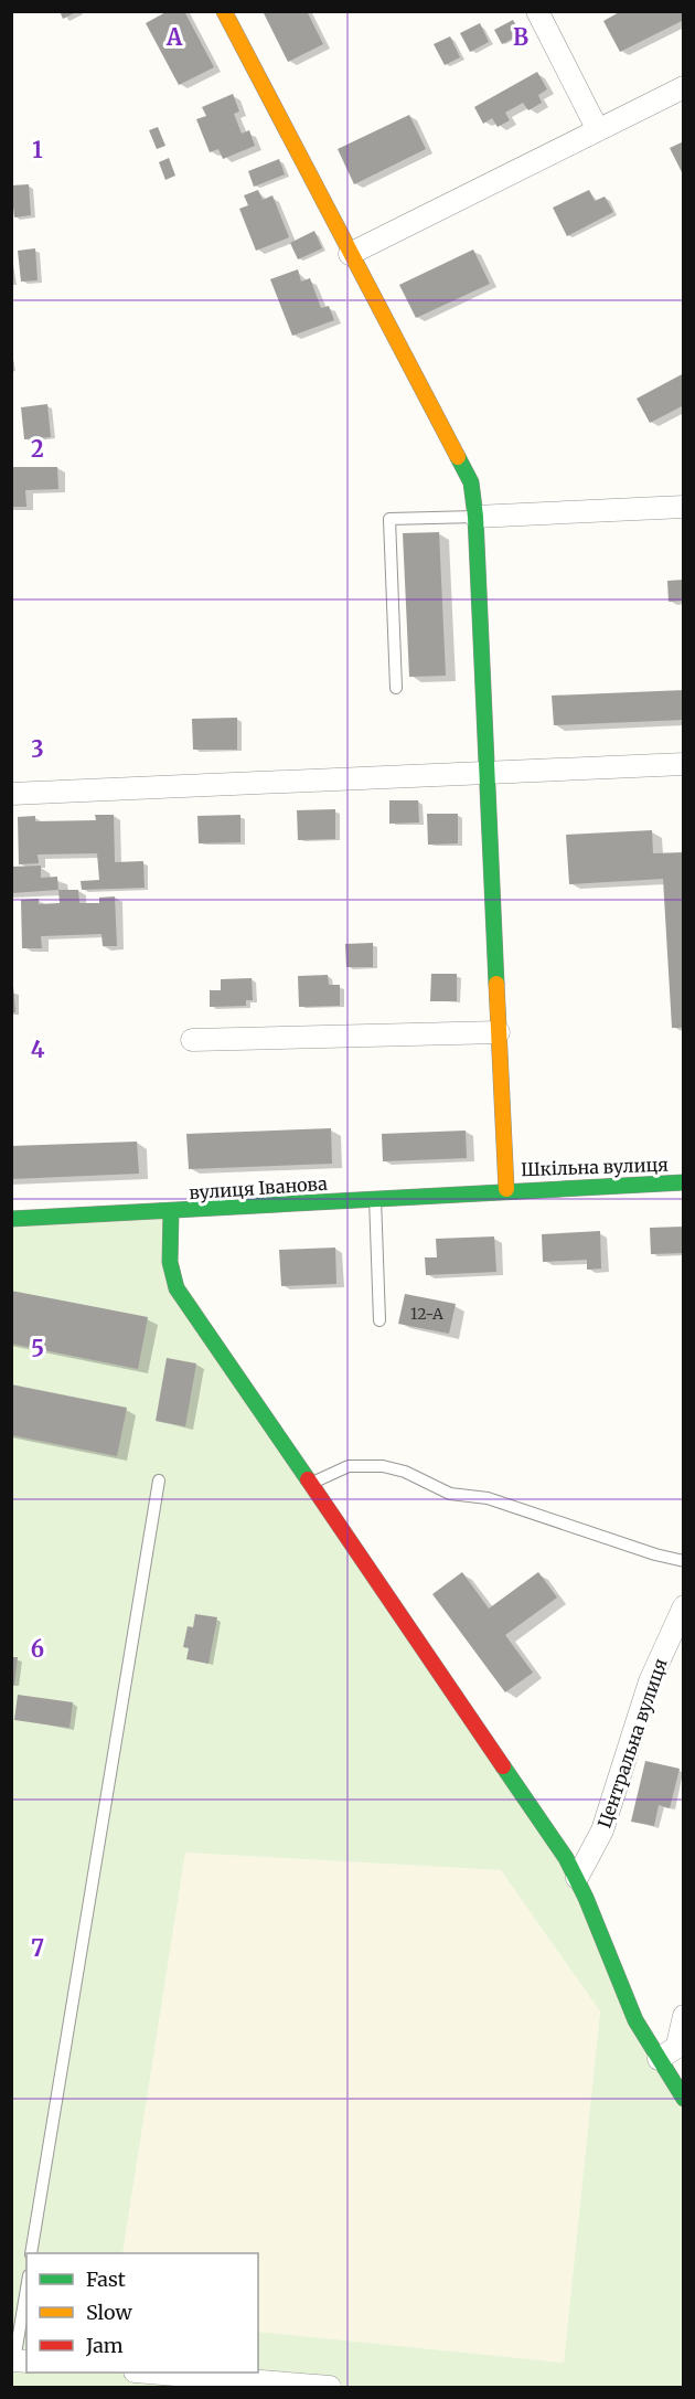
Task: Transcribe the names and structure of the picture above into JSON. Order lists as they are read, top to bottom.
{
  "streets": {
    "street": ["Шкільна вулиця", "вулиця Іванова", "Центральна вулиця"]
  },
  "crossings": [
    ["Шкільна вулиця", "вулиця Іванова"]
  ],
  "house_numbers": ["12-А"],
  "legend": ["Fast", "Slow", "Jam"],
  "grid": {
    "columns": ["A", "B"],
    "rows": [
      "1",
      "2",
      "3",
      "4",
      "5",
      "6",
      "7"
    ]
  }
}
